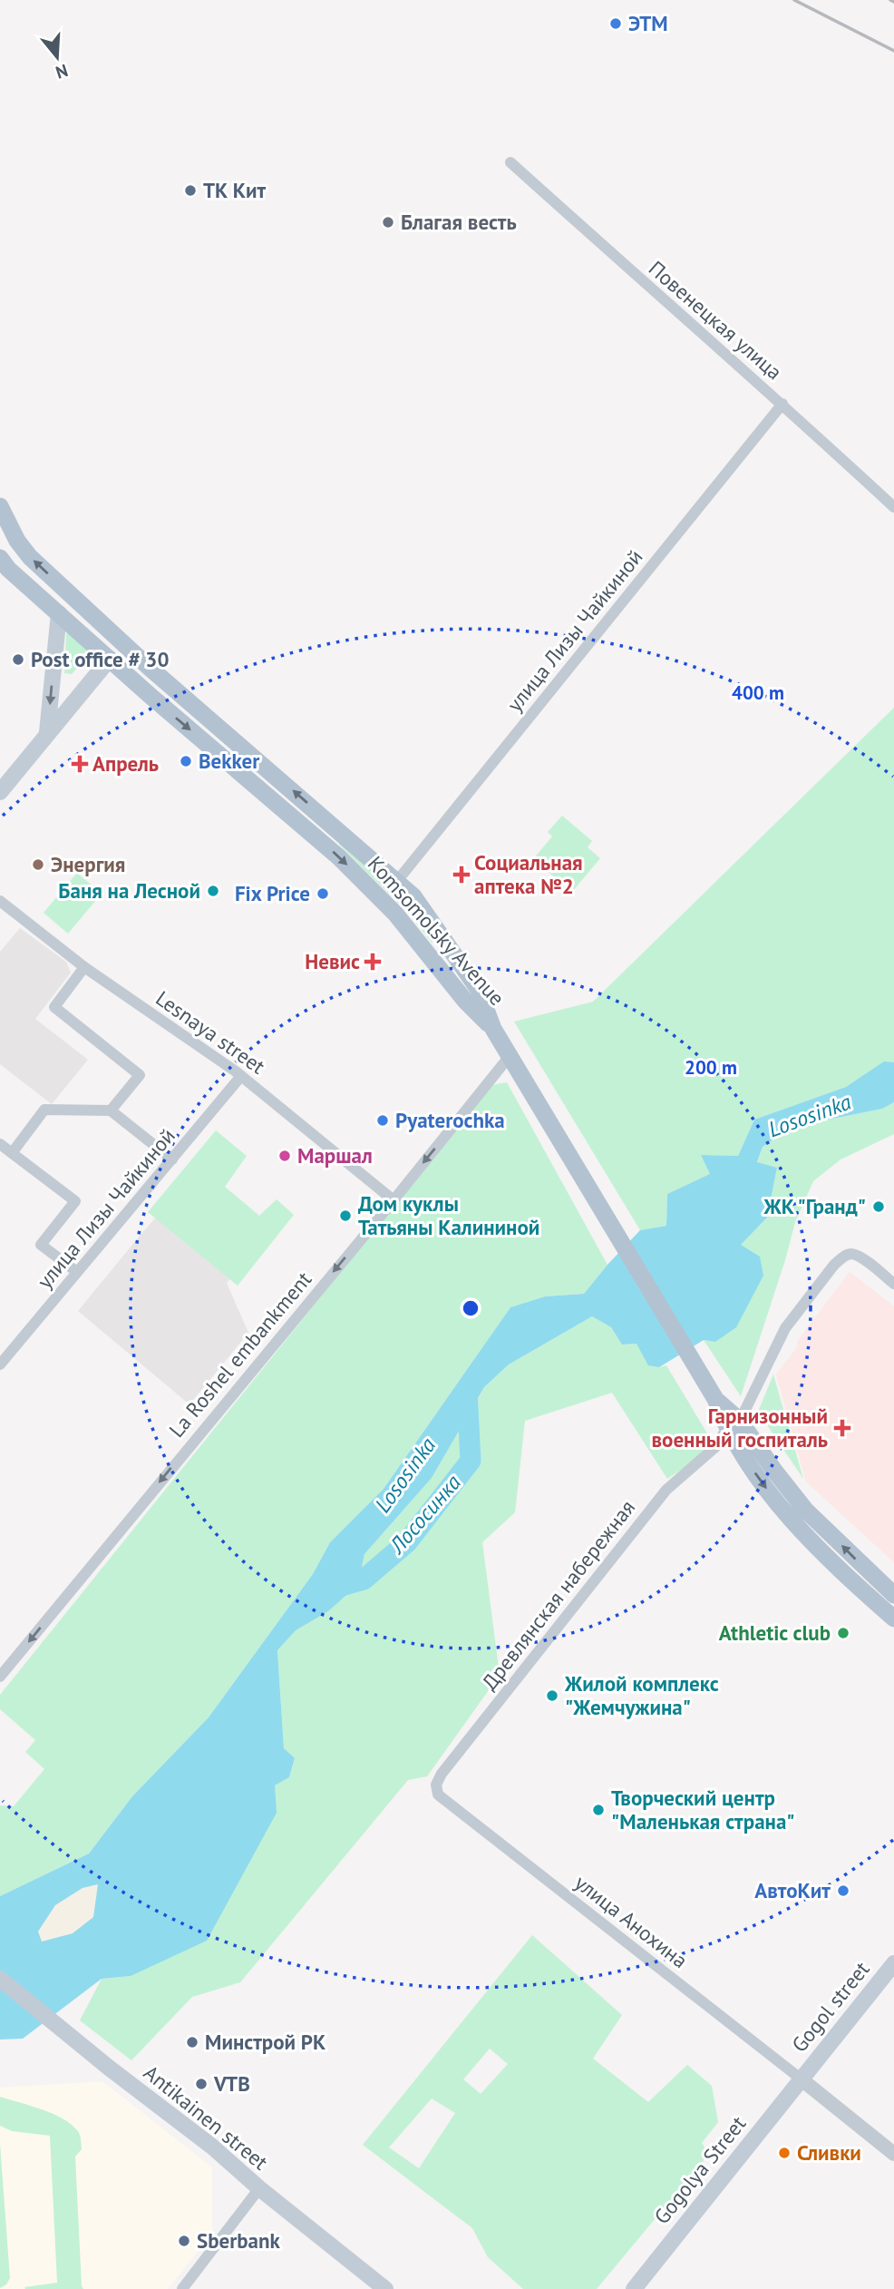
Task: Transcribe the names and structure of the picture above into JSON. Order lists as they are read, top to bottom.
{
  "streets": {
    "main road": [
      "Komsomolsky Avenue",
      "Gogol street",
      "Antikainen street",
      "Gogolya Street"
    ],
    "street": [
      "Повенецкая улица",
      "улица Лизы Чайкиной",
      "Lesnaya street",
      "La Roshel embankment",
      "Древлянская набережная",
      "улица Анохина"
    ]
  },
  "crossings": [
    ["Повенецкая улица", "улица Лизы Чайкиной"],
    ["улица Лизы Чайкиной", "Komsomolsky Avenue"],
    ["улица Лизы Чайкиной", "Lesnaya street"],
    ["Komsomolsky Avenue", "La Roshel embankment"],
    ["Komsomolsky Avenue", "Древлянская набережная"],
    ["Lesnaya street", "La Roshel embankment"],
    ["Древлянская набережная", "улица Анохина"],
    ["улица Анохина", "Gogol street"],
    ["улица Анохина", "Gogolya Street"],
    ["Gogol street", "Gogolya Street"]
  ],
  "one_way": ["La Roshel embankment"],
  "water": ["Lososinka", "Лососинка"],
  "places": {
    "other": [
      "ЭТМ",
      "ТК Кит",
      "Благая весть",
      "Post office # 30",
      "Bekker",
      "Энергия",
      "Баня на Лесной",
      "Fix Price",
      "Pyaterochka",
      "Маршал",
      "ЖК \"Гранд\"",
      "Дом куклы Татьяны Калининой",
      "Athletic club",
      "Жилой комплекс \"Жемчужина\"",
      "Творческий центр \"Маленькая страна\"",
      "АвтоКит",
      "Минстрой РК",
      "VTB",
      "Сливки",
      "Sberbank"
    ],
    "health": [
      "Апрель",
      "Социальная аптека №2",
      "Невис",
      "Гарнизонный военный госпиталь"
    ]
  },
  "north": "bottom",
  "rings": ["400 m", "200 m"]
}
